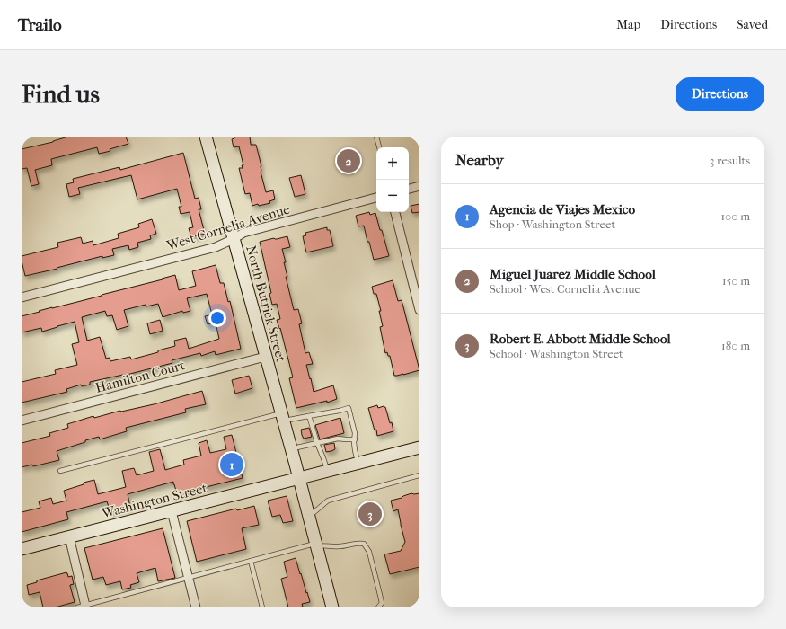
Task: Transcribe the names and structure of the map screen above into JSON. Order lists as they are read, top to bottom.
{
  "streets": {
    "street": [
      "West Cornelia Avenue",
      "North Butrick Street",
      "Hamilton Court",
      "Washington Street"
    ]
  },
  "crossings": [
    ["West Cornelia Avenue", "North Butrick Street"],
    ["North Butrick Street", "Hamilton Court"],
    ["North Butrick Street", "Washington Street"]
  ],
  "page": {
    "header": "Trailo",
    "nav": ["Map", "Directions", "Saved"],
    "buttons": "Directions",
    "title": "Find us",
    "heading": ["Nearby", "3 results"],
    "map_buttons": ["+", "−"],
    "pins": ["2", "1", "3"],
    "list": [
      {
        "mark": "1",
        "name": "Agencia de Viajes Mexico",
        "note": "Shop · Washington Street",
        "value": "100 m"
      },
      {
        "mark": "2",
        "name": "Miguel Juarez Middle School",
        "note": "School · West Cornelia Avenue",
        "value": "150 m"
      },
      {
        "mark": "3",
        "name": "Robert E. Abbott Middle School",
        "note": "School · Washington Street",
        "value": "180 m"
      }
    ]
  }
}
